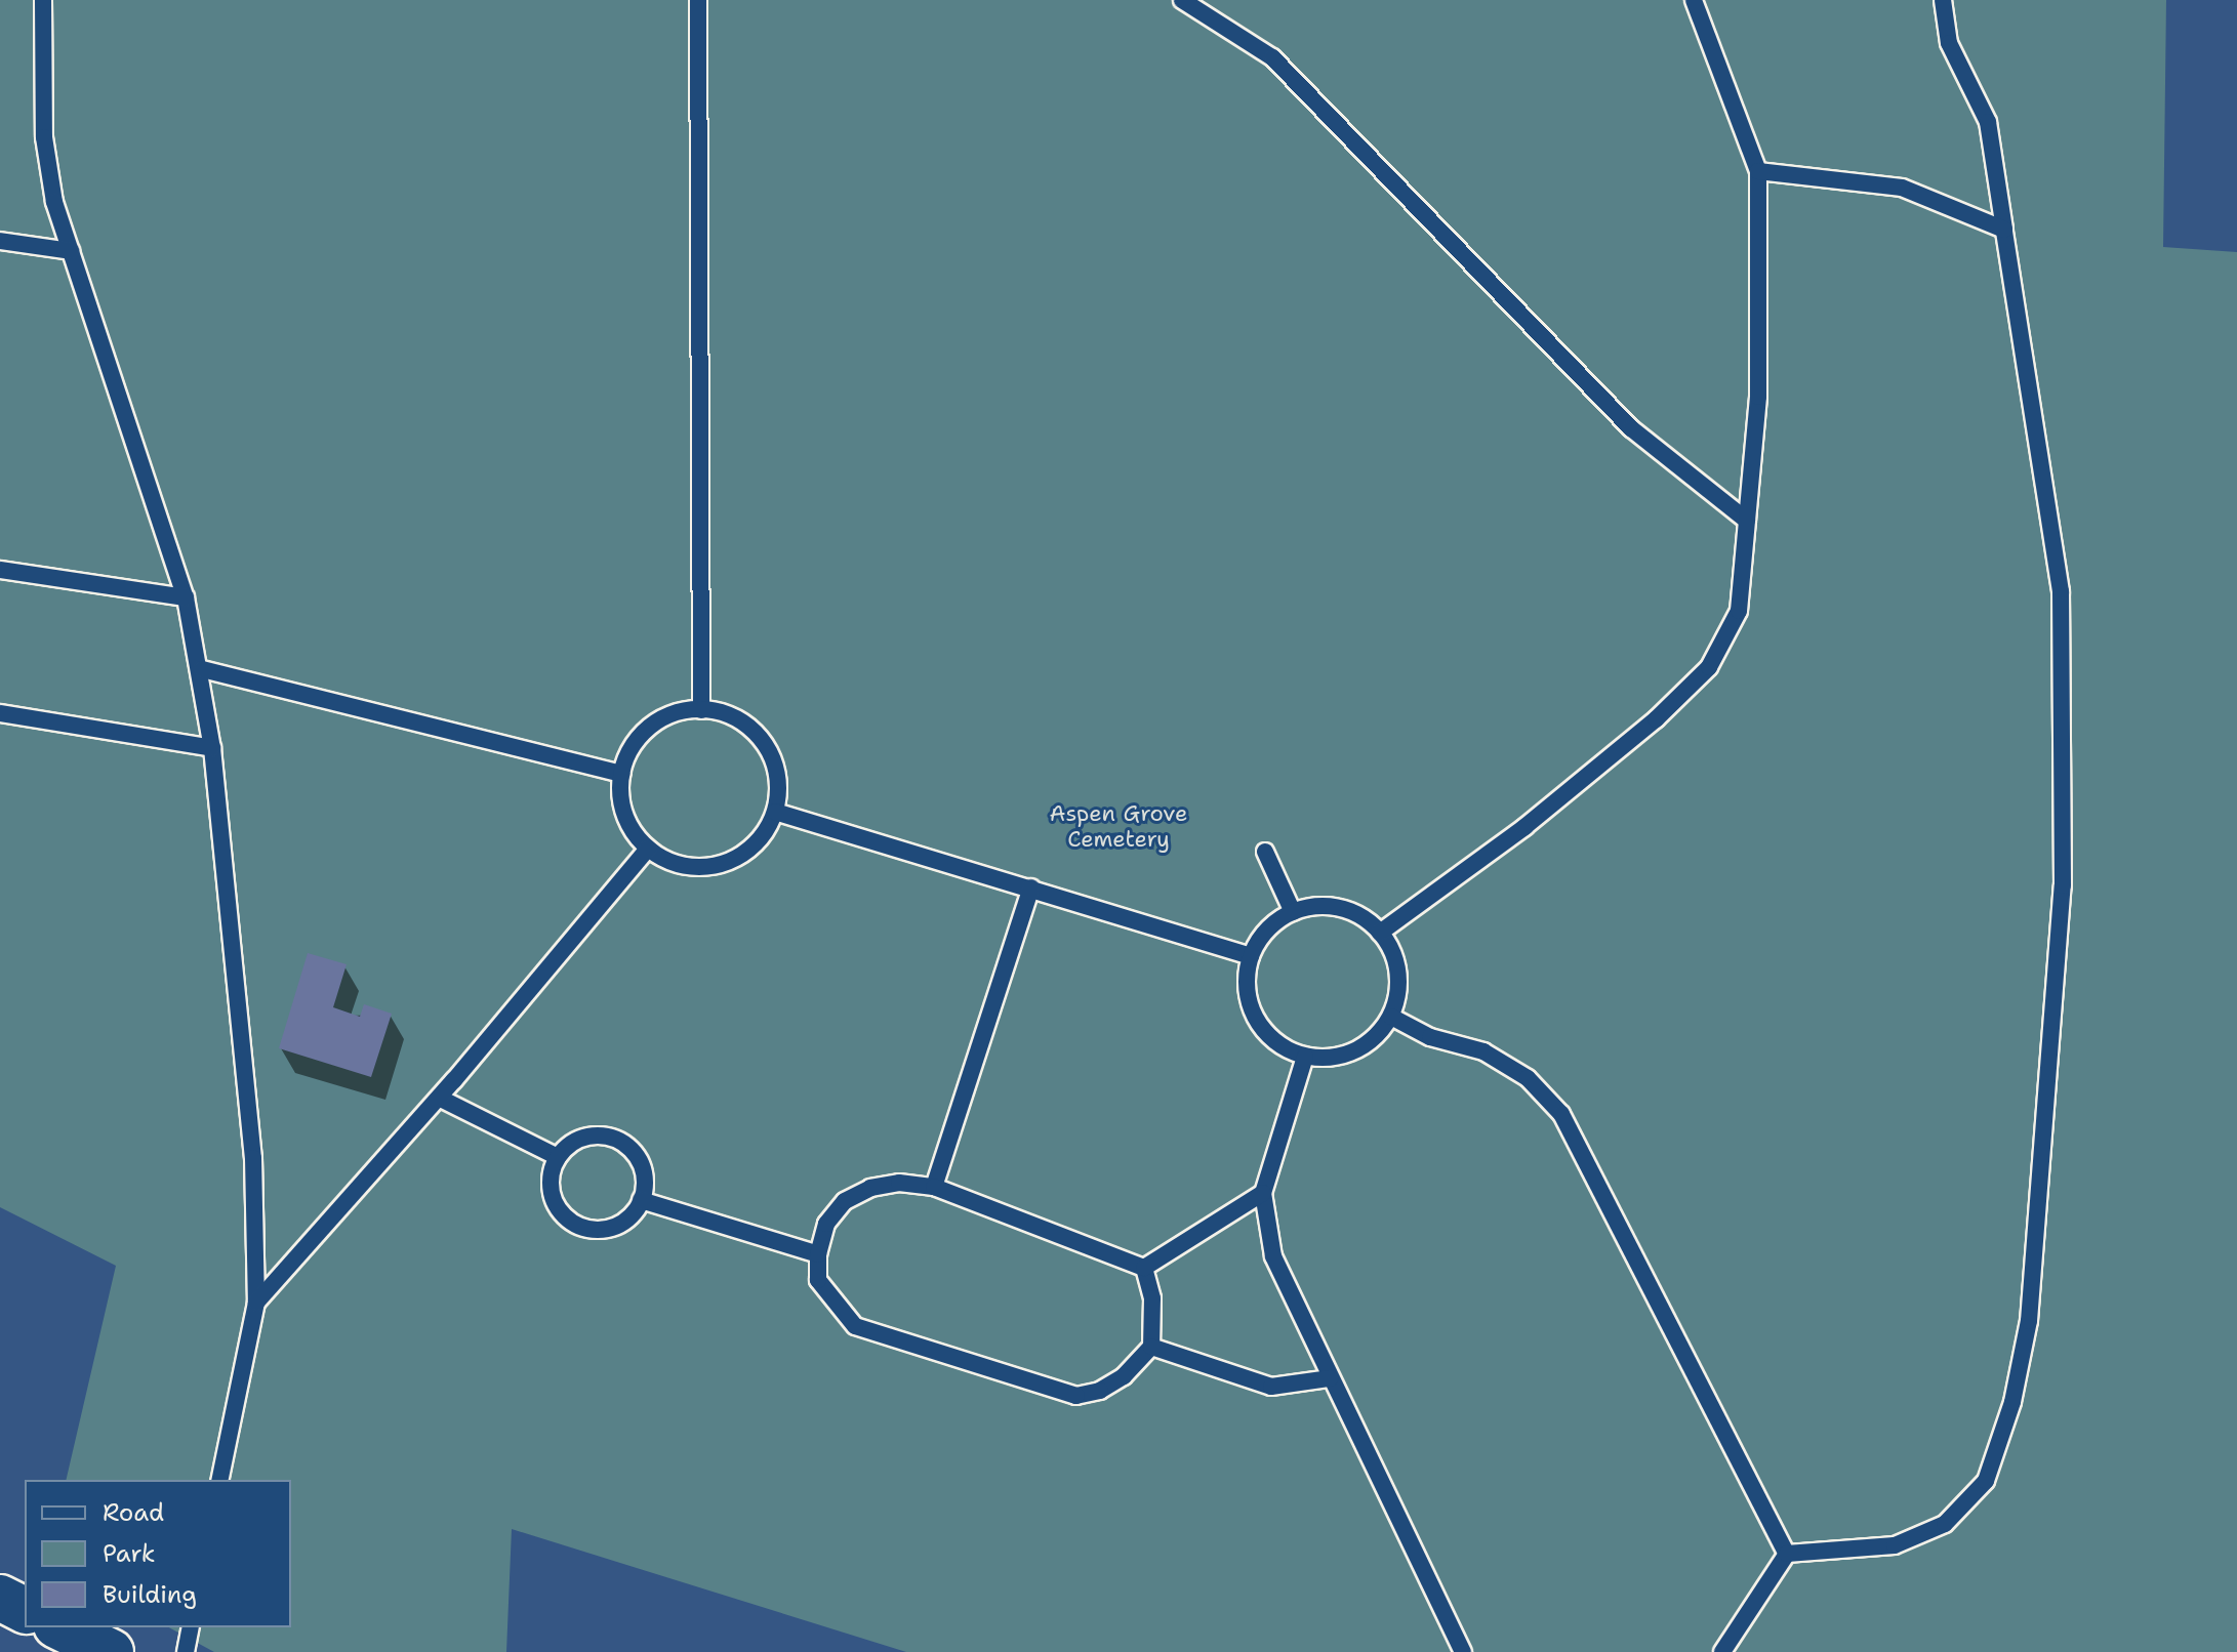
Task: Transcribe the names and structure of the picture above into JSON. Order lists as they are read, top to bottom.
{
  "parks": ["Aspen Grove Cemetery"],
  "legend": ["Road", "Park", "Building"]
}
